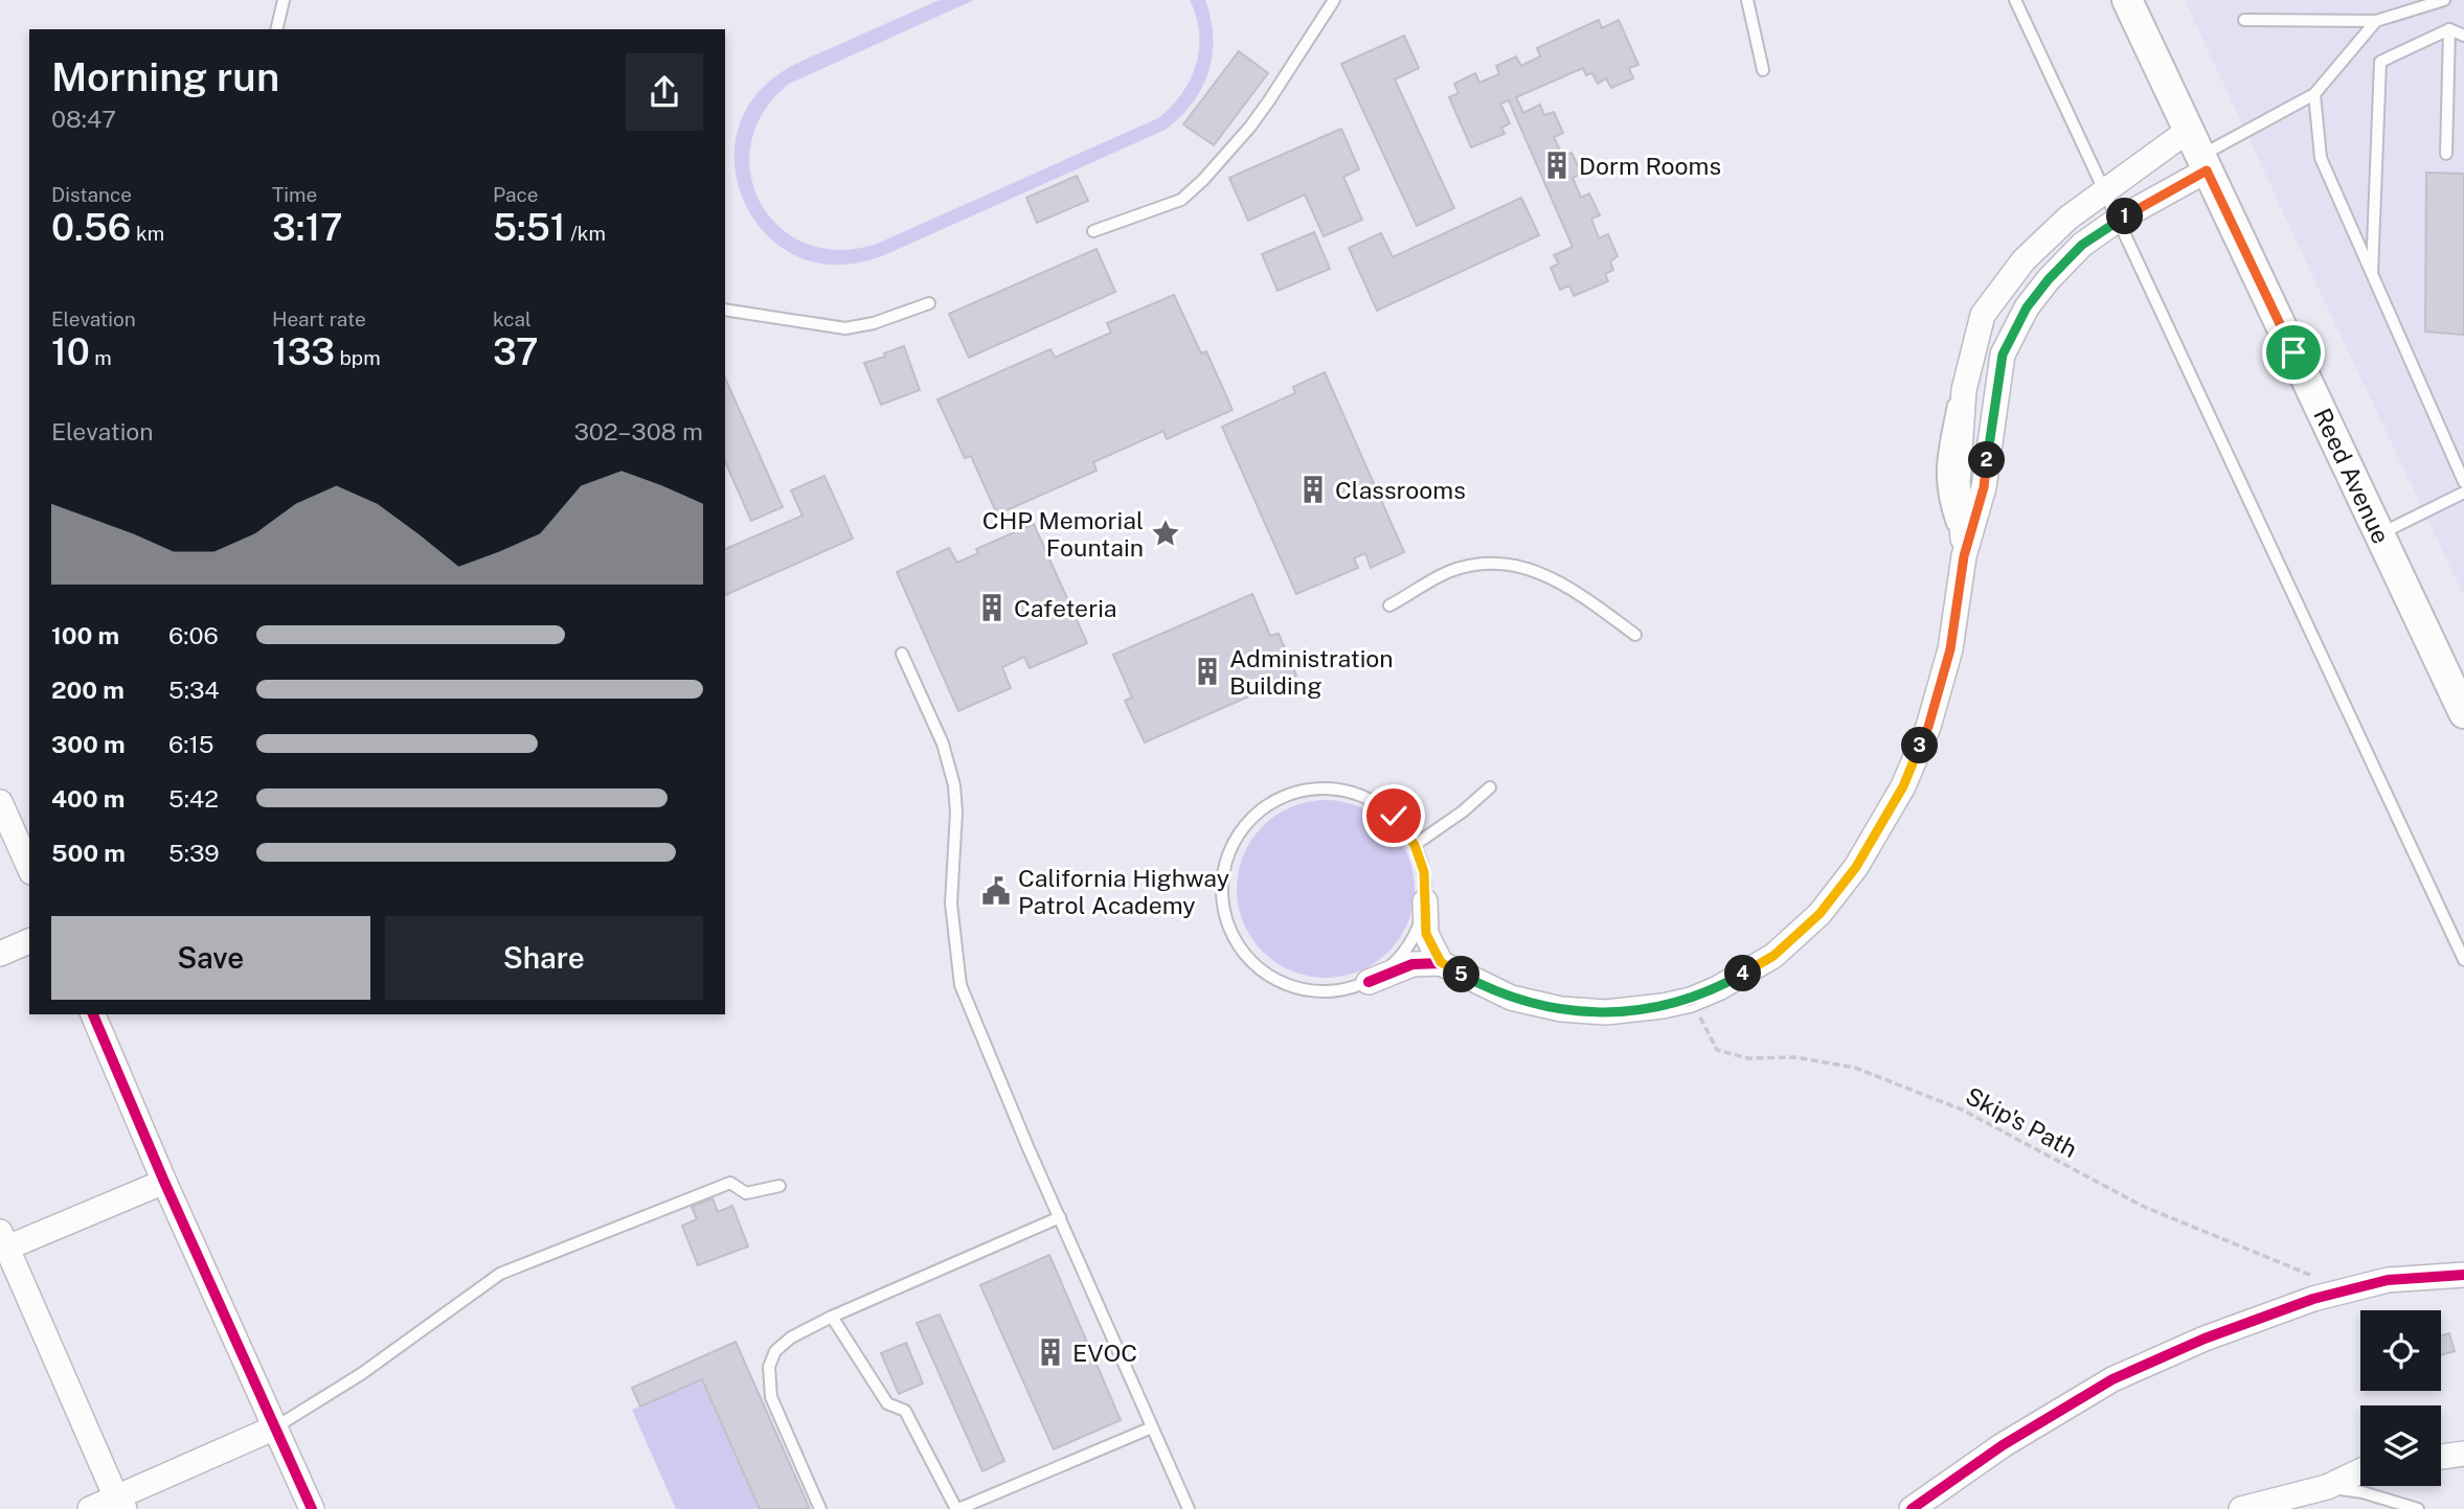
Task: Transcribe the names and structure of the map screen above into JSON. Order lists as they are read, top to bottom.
{
  "streets": {
    "street": ["Reed Avenue"],
    "path": ["Skip's Path"]
  },
  "places": {
    "building": [
      "Dorm Rooms",
      "Classrooms",
      "Cafeteria",
      "Administration Building",
      "EVOC"
    ],
    "place": ["CHP Memorial Fountain"],
    "public building": ["California Highway Patrol Academy"]
  },
  "page": {
    "heading": ["Morning run", "08:47"],
    "stats": [
      ["Distance", "0.56 km"],
      ["Time", "3:17"],
      ["Pace", "5:51 /km"],
      ["Elevation", "10 m"],
      ["Heart rate", "133 bpm"],
      ["kcal", "37"]
    ],
    "pins": [
      "1",
      "2",
      "3",
      "4",
      "5"
    ],
    "chart": ["Elevation", "302–308 m"],
    "list": [
      {
        "name": "100 m",
        "note": "6:06"
      },
      {
        "name": "200 m",
        "note": "5:34"
      },
      {
        "name": "300 m",
        "note": "6:15"
      },
      {
        "name": "400 m",
        "note": "5:42"
      },
      {
        "name": "500 m",
        "note": "5:39"
      }
    ],
    "buttons": ["Save", "Share"]
  }
}
